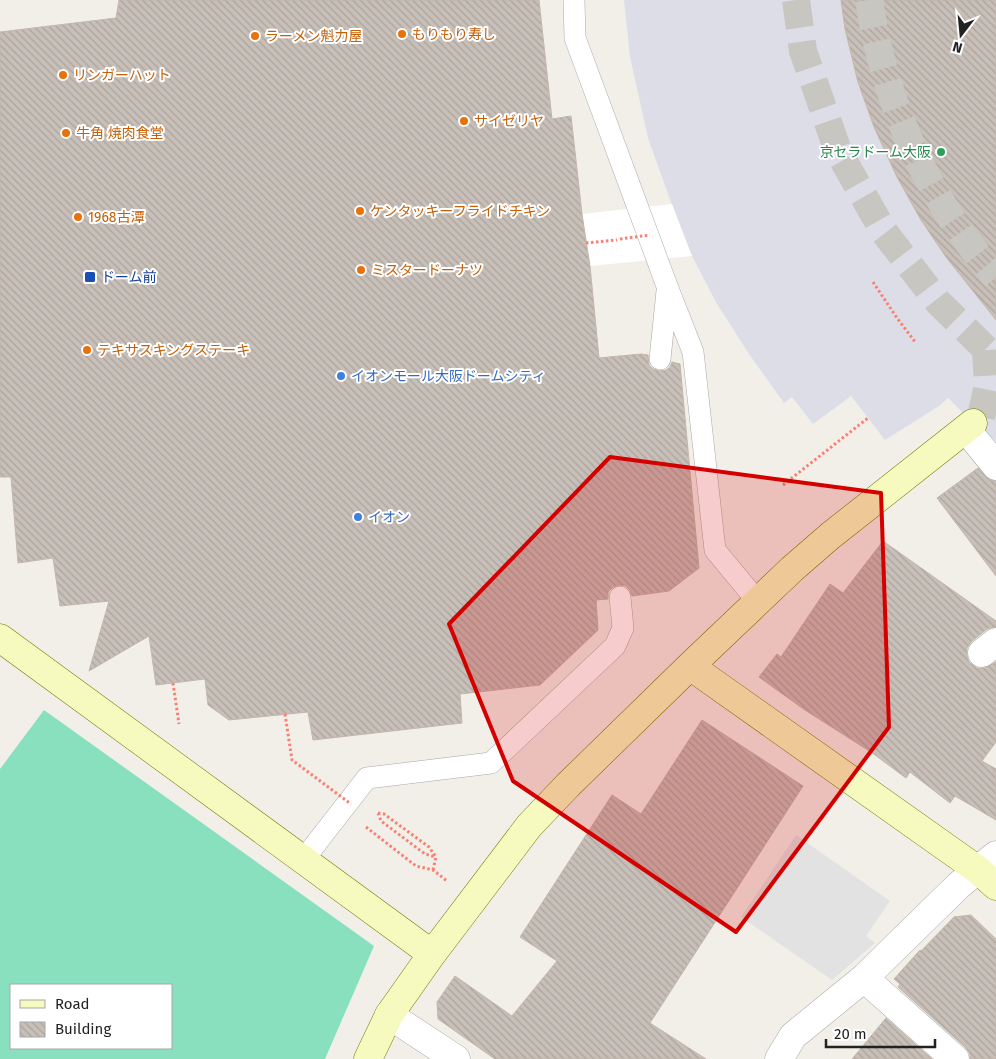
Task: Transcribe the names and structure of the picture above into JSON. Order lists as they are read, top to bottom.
{
  "places": {
    "other": [
      "もりもり寿し",
      "ラーメン魁力屋",
      "リンガーハット",
      "サイゼリヤ",
      "牛角 焼肉食堂",
      "京セラドーム大阪",
      "ケンタッキーフライドチキン",
      "1968古潭",
      "ミスタードーナツ",
      "テキサスキングステーキ",
      "イオンモール大阪ドームシティ",
      "イオン"
    ],
    "transit": ["ドーム前"]
  },
  "legend": ["Road", "Building"],
  "scale_bar": "20 m",
  "north": "bottom"
}
